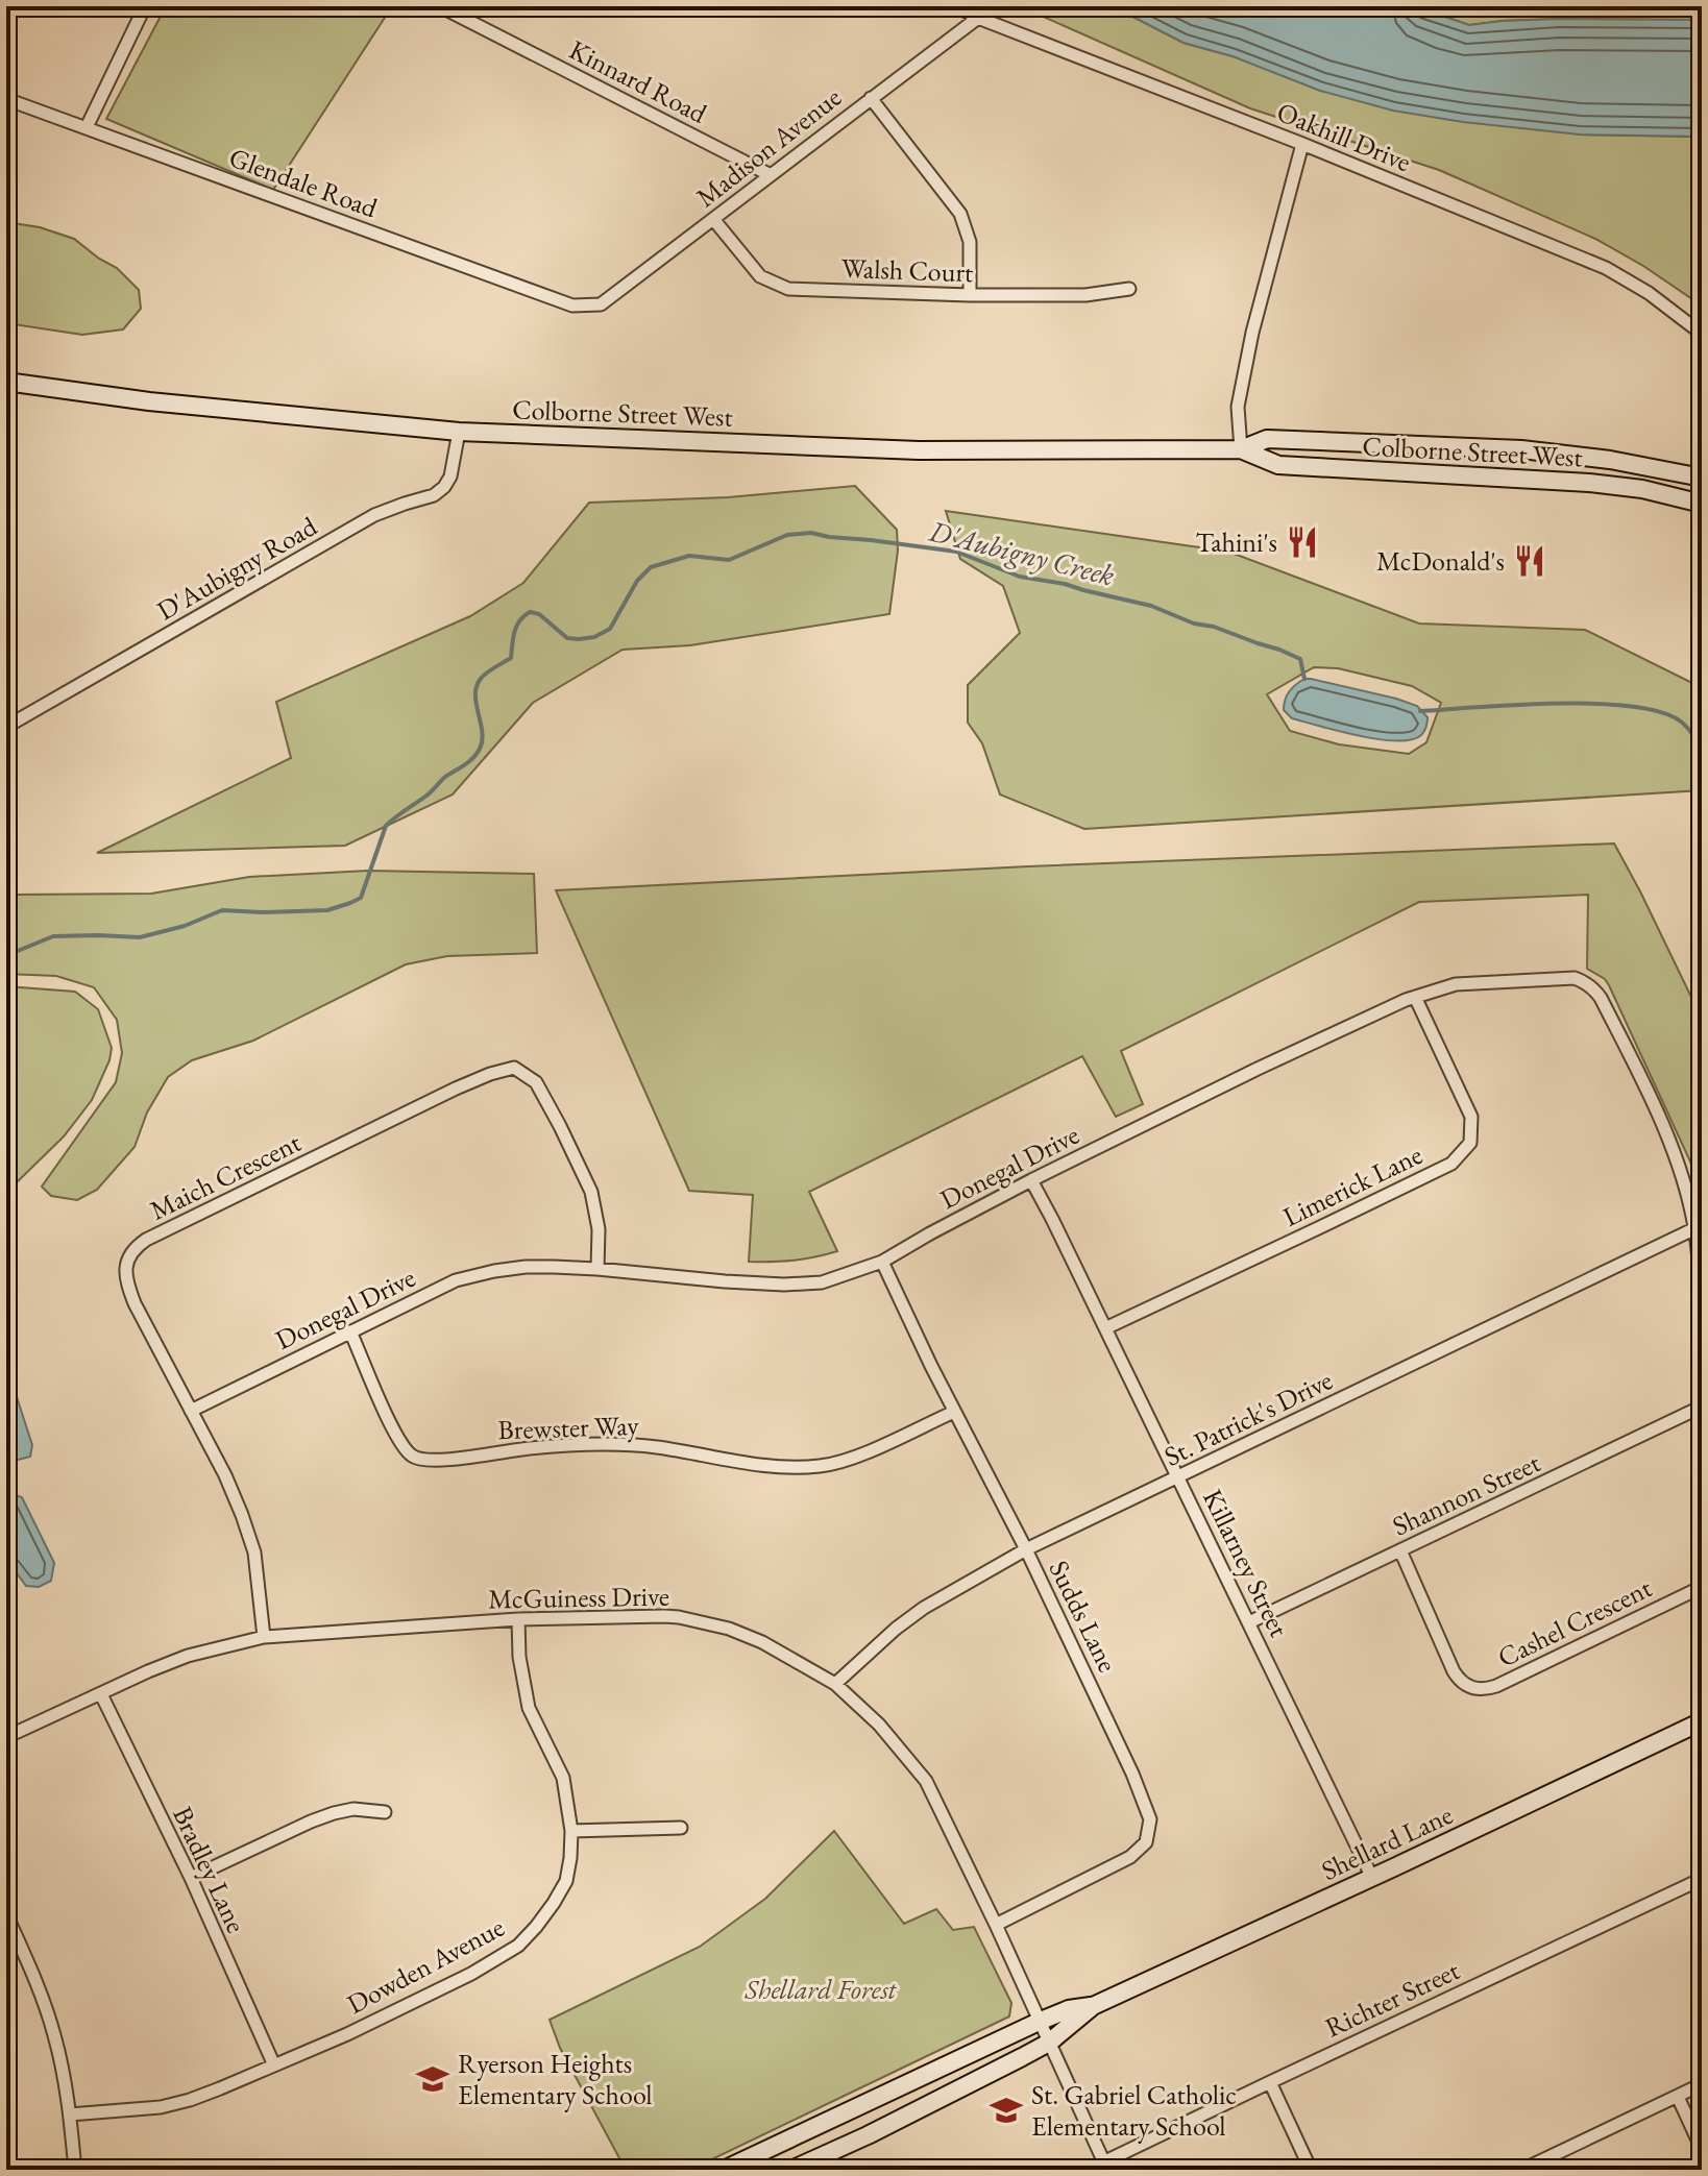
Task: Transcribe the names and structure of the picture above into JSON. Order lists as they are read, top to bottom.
{
  "streets": {
    "main road": ["Colborne Street West", "Shellard Lane"],
    "street": [
      "Kinnard Road",
      "Oakhill Drive",
      "Madison Avenue",
      "Glendale Road",
      "Walsh Court",
      "D'Aubigny Road",
      "Donegal Drive",
      "Maich Crescent",
      "Limerick Lane",
      "St. Patrick's Drive",
      "Brewster Way",
      "Shannon Street",
      "Killarney Street",
      "McGuiness Drive",
      "Sudds Lane",
      "Cashel Crescent",
      "Bradley Lane",
      "Dowden Avenue",
      "Richter Street"
    ]
  },
  "crossings": [
    ["Kinnard Road", "Madison Avenue"],
    ["Oakhill Drive", "Madison Avenue"],
    ["Madison Avenue", "Glendale Road"],
    ["Madison Avenue", "Walsh Court"],
    ["Colborne Street West", "D'Aubigny Road"],
    ["Donegal Drive", "Maich Crescent"],
    ["Donegal Drive", "Limerick Lane"],
    ["Donegal Drive", "St. Patrick's Drive"],
    ["Donegal Drive", "Brewster Way"],
    ["Donegal Drive", "Killarney Street"],
    ["Donegal Drive", "Sudds Lane"],
    ["Maich Crescent", "McGuiness Drive"],
    ["Limerick Lane", "Killarney Street"],
    ["St. Patrick's Drive", "Killarney Street"],
    ["St. Patrick's Drive", "McGuiness Drive"],
    ["St. Patrick's Drive", "Sudds Lane"],
    ["Brewster Way", "Sudds Lane"],
    ["Shannon Street", "Killarney Street"],
    ["Shannon Street", "Cashel Crescent"],
    ["Killarney Street", "Shellard Lane"],
    ["McGuiness Drive", "Sudds Lane"],
    ["McGuiness Drive", "Shellard Lane"],
    ["McGuiness Drive", "Bradley Lane"],
    ["McGuiness Drive", "Dowden Avenue"],
    ["McGuiness Drive", "Richter Street"],
    ["Bradley Lane", "Dowden Avenue"]
  ],
  "water": ["D'Aubigny Creek"],
  "parks": ["Shellard Forest"],
  "places": {
    "restaurant": ["Tahini's", "McDonald's"],
    "school or university": ["Ryerson Heights Elementary School", "St. Gabriel Catholic Elementary School"]
  }
}
